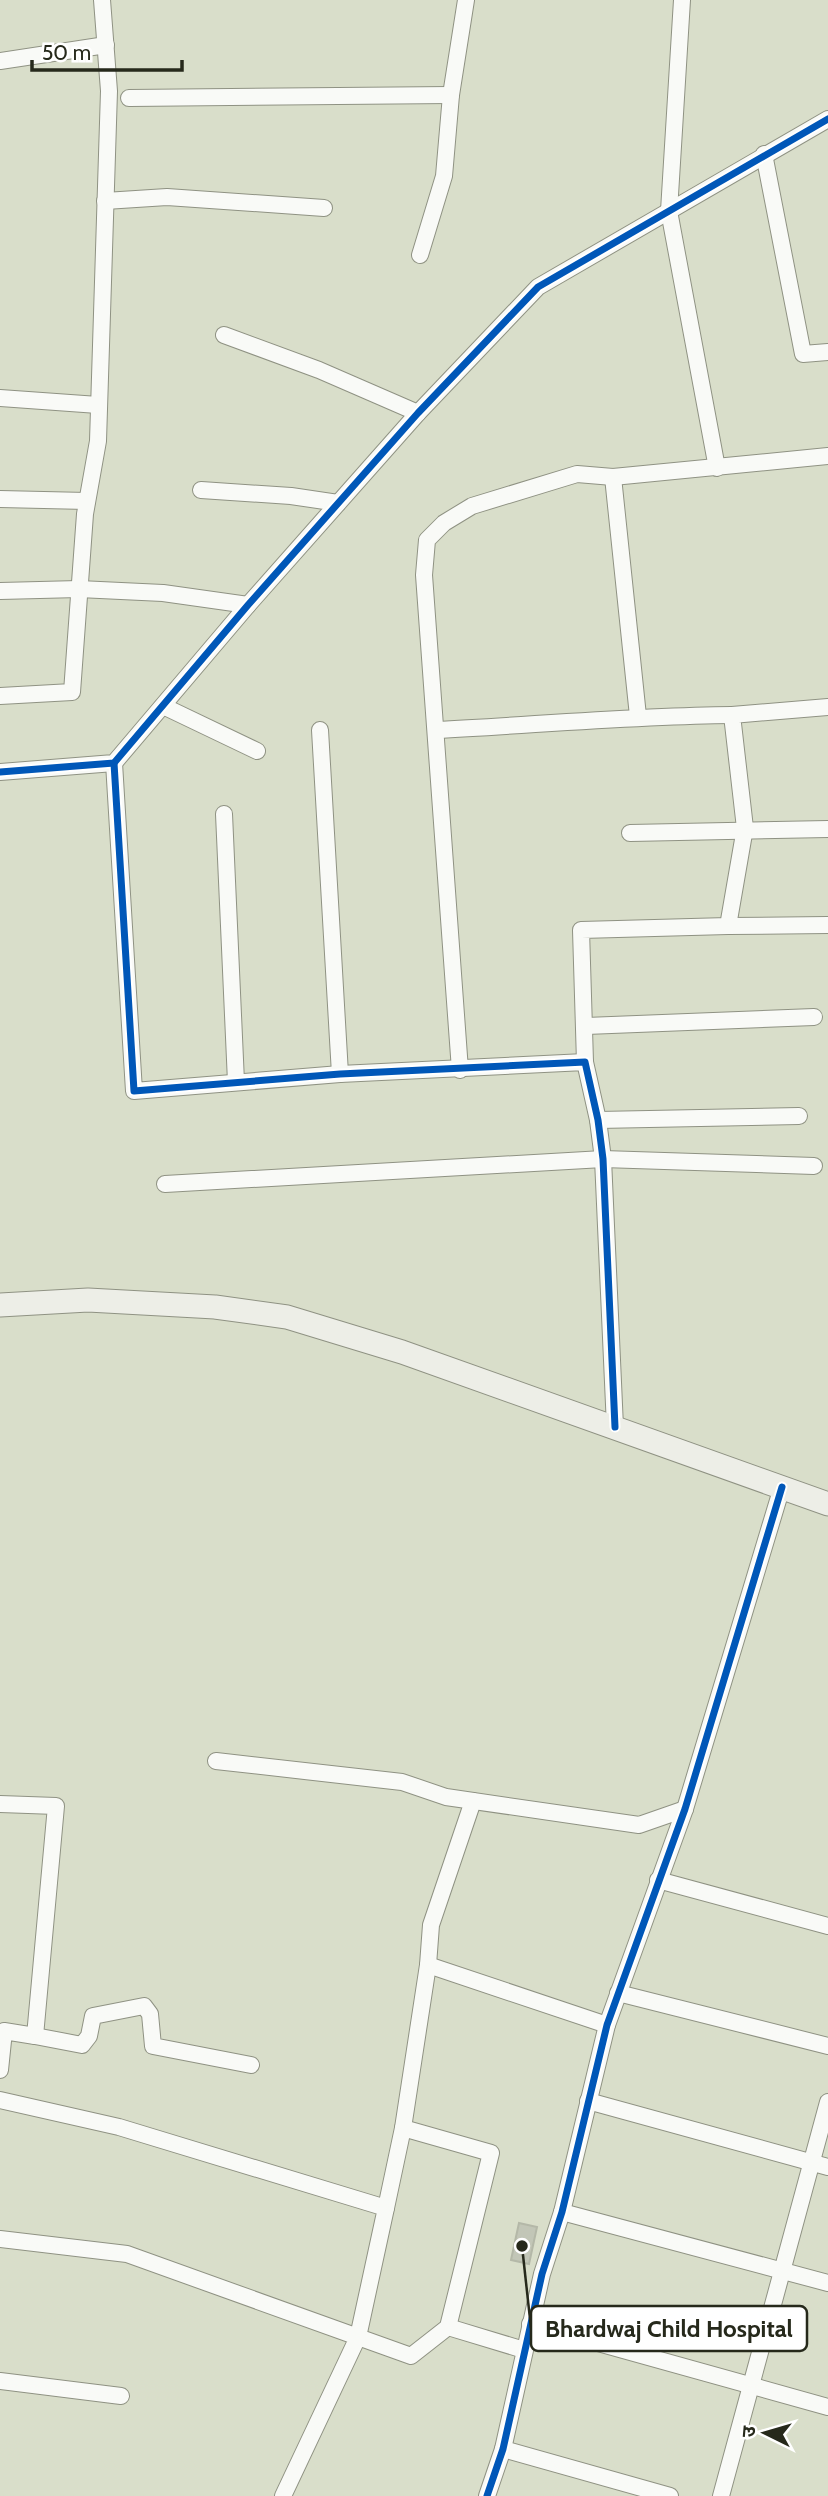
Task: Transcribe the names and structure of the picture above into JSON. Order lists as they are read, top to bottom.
{
  "places": ["Bhardwaj Child Hospital"],
  "scale_bar": "50 m",
  "north": "left"
}
